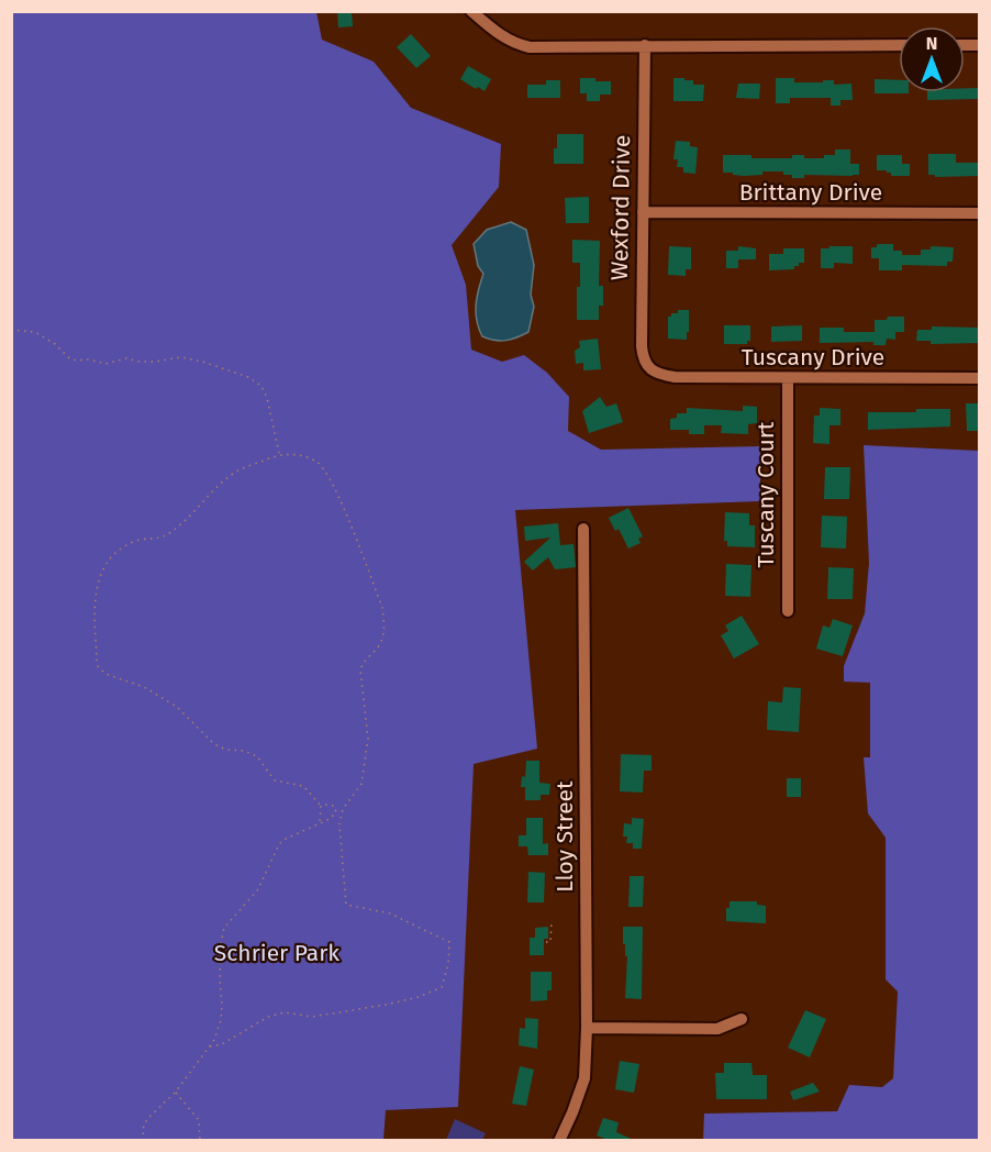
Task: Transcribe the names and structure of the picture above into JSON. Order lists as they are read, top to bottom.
{
  "streets": {
    "street": [
      "Brittany Drive",
      "Wexford Drive",
      "Tuscany Drive",
      "Tuscany Court",
      "Lloy Street"
    ]
  },
  "crossings": [
    ["Brittany Drive", "Wexford Drive"],
    ["Wexford Drive", "Tuscany Drive"],
    ["Tuscany Drive", "Tuscany Court"]
  ],
  "parks": ["Schrier Park"],
  "north": "top"
}
